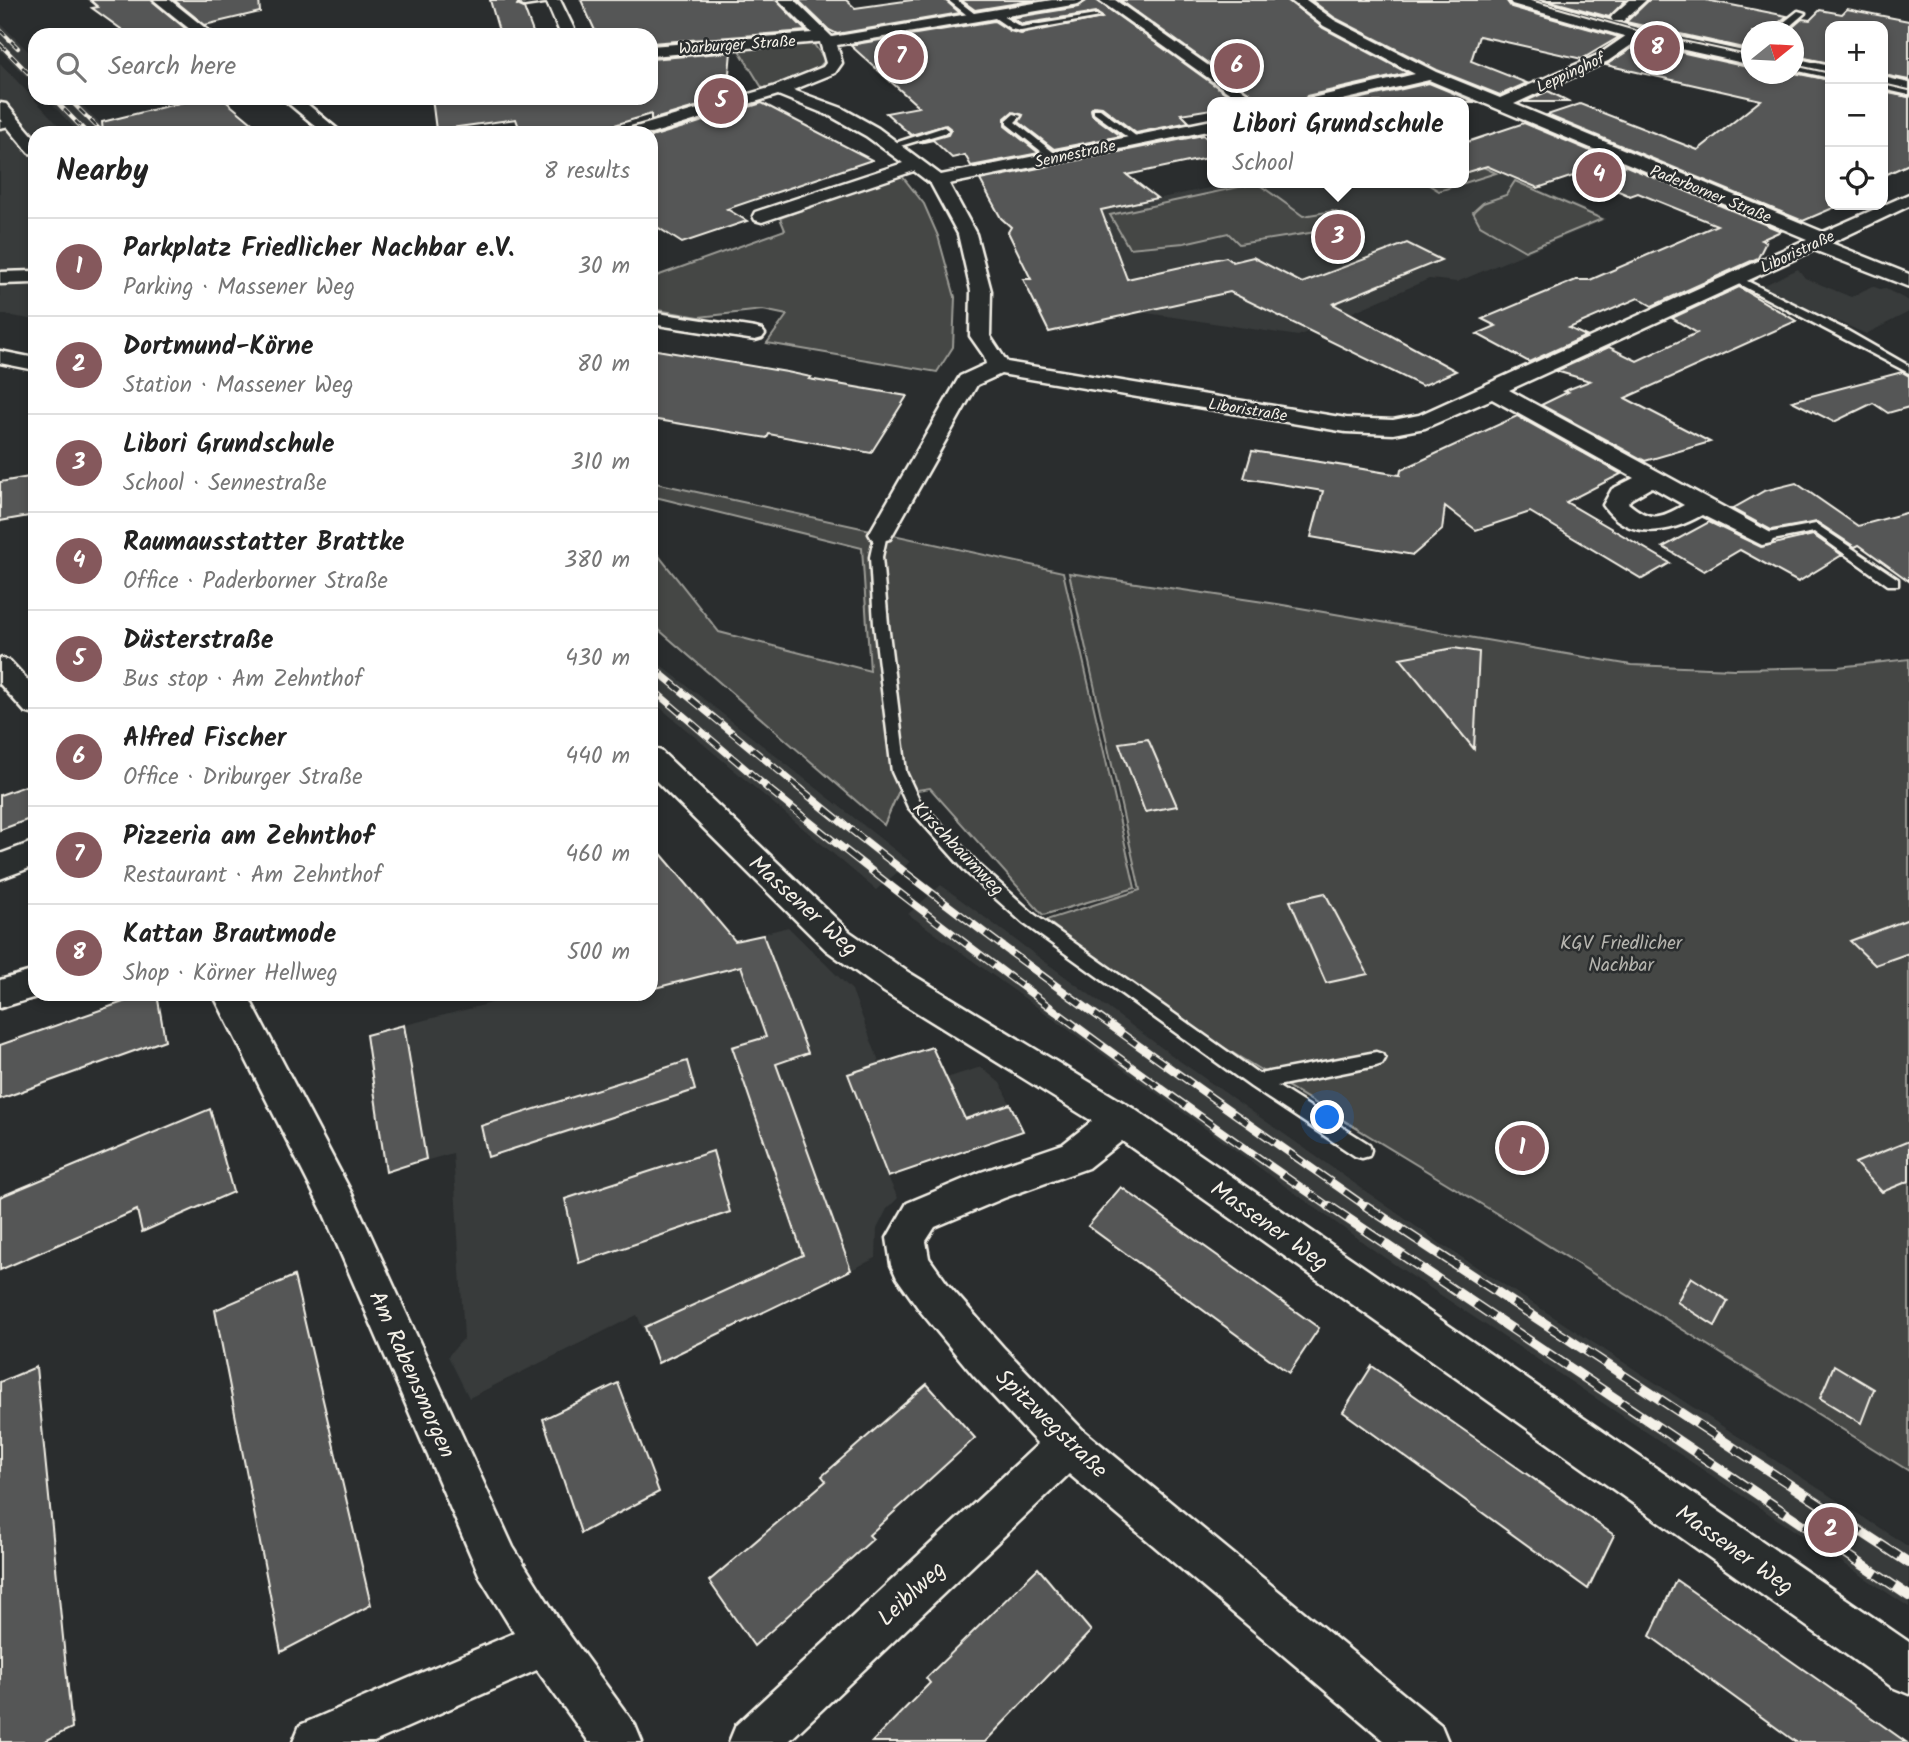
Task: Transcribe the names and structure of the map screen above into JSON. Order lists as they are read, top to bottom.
{
  "streets": {
    "street": [
      "Warburger Straße",
      "Leppinghof",
      "Sennestraße",
      "Paderborner Straße",
      "Liboristraße",
      "Kirschbaumweg",
      "Massener Weg",
      "Am Rabensmorgen",
      "Spitzwegstraße",
      "Leiblweg"
    ]
  },
  "crossings": [
    ["Leppinghof", "Paderborner Straße"],
    ["Paderborner Straße", "Liboristraße"],
    ["Liboristraße", "Kirschbaumweg"],
    ["Massener Weg", "Spitzwegstraße"],
    ["Spitzwegstraße", "Leiblweg"]
  ],
  "parks": ["KGV Friedlicher Nachbar"],
  "north": "right",
  "page": {
    "map_buttons": ["+", "−"],
    "pins": [
      "8",
      "7",
      "6",
      "5",
      "4",
      "3",
      "1",
      "2"
    ],
    "search": "Search here",
    "popup": ["Libori Grundschule", "School"],
    "heading": ["Nearby", "8 results"],
    "list": [
      {
        "mark": "1",
        "name": "Parkplatz Friedlicher Nachbar e.V.",
        "note": "Parking · Massener Weg",
        "value": "30 m"
      },
      {
        "mark": "2",
        "name": "Dortmund-Körne",
        "note": "Station · Massener Weg",
        "value": "80 m"
      },
      {
        "mark": "3",
        "name": "Libori Grundschule",
        "note": "School · Sennestraße",
        "value": "310 m"
      },
      {
        "mark": "4",
        "name": "Raumausstatter Brattke",
        "note": "Office · Paderborner Straße",
        "value": "380 m"
      },
      {
        "mark": "5",
        "name": "Düsterstraße",
        "note": "Bus stop · Am Zehnthof",
        "value": "430 m"
      },
      {
        "mark": "6",
        "name": "Alfred Fischer",
        "note": "Office · Driburger Straße",
        "value": "440 m"
      },
      {
        "mark": "7",
        "name": "Pizzeria am Zehnthof",
        "note": "Restaurant · Am Zehnthof",
        "value": "460 m"
      },
      {
        "mark": "8",
        "name": "Kattan Brautmode",
        "note": "Shop · Körner Hellweg",
        "value": "500 m"
      }
    ]
  }
}
